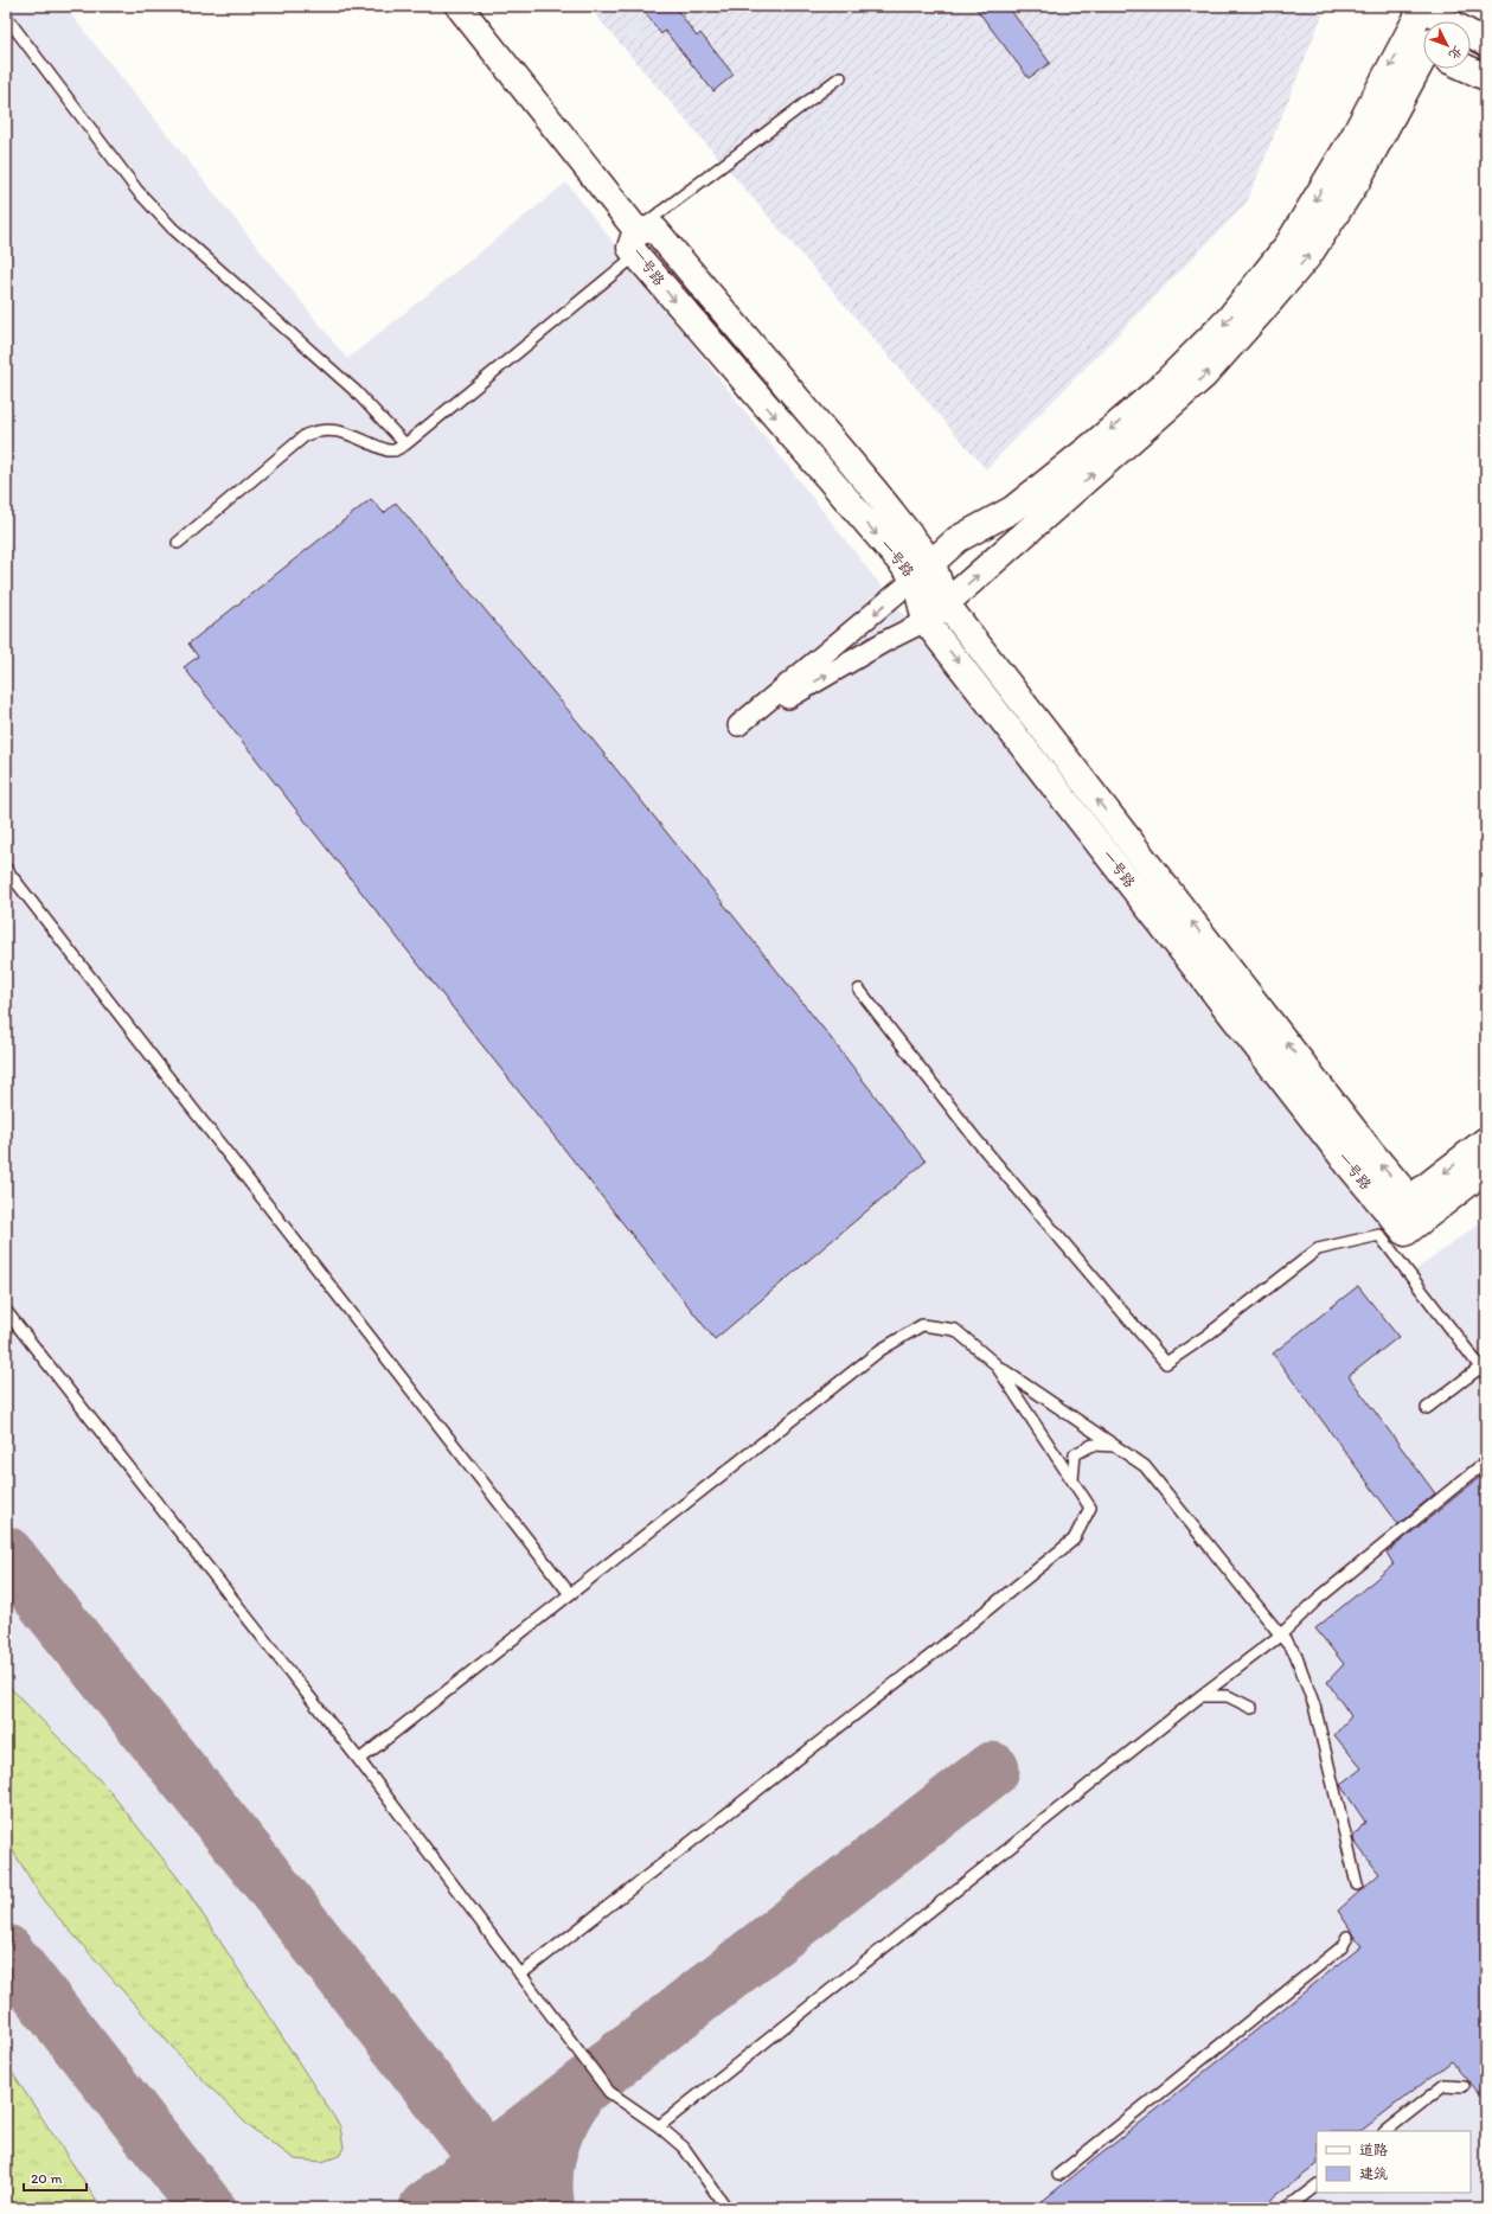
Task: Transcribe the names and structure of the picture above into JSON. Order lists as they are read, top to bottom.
{
  "streets": {
    "main road": ["一号路"]
  },
  "legend": ["道路", "建筑"],
  "scale_bar": "20 m",
  "north": "bottom right"
}
